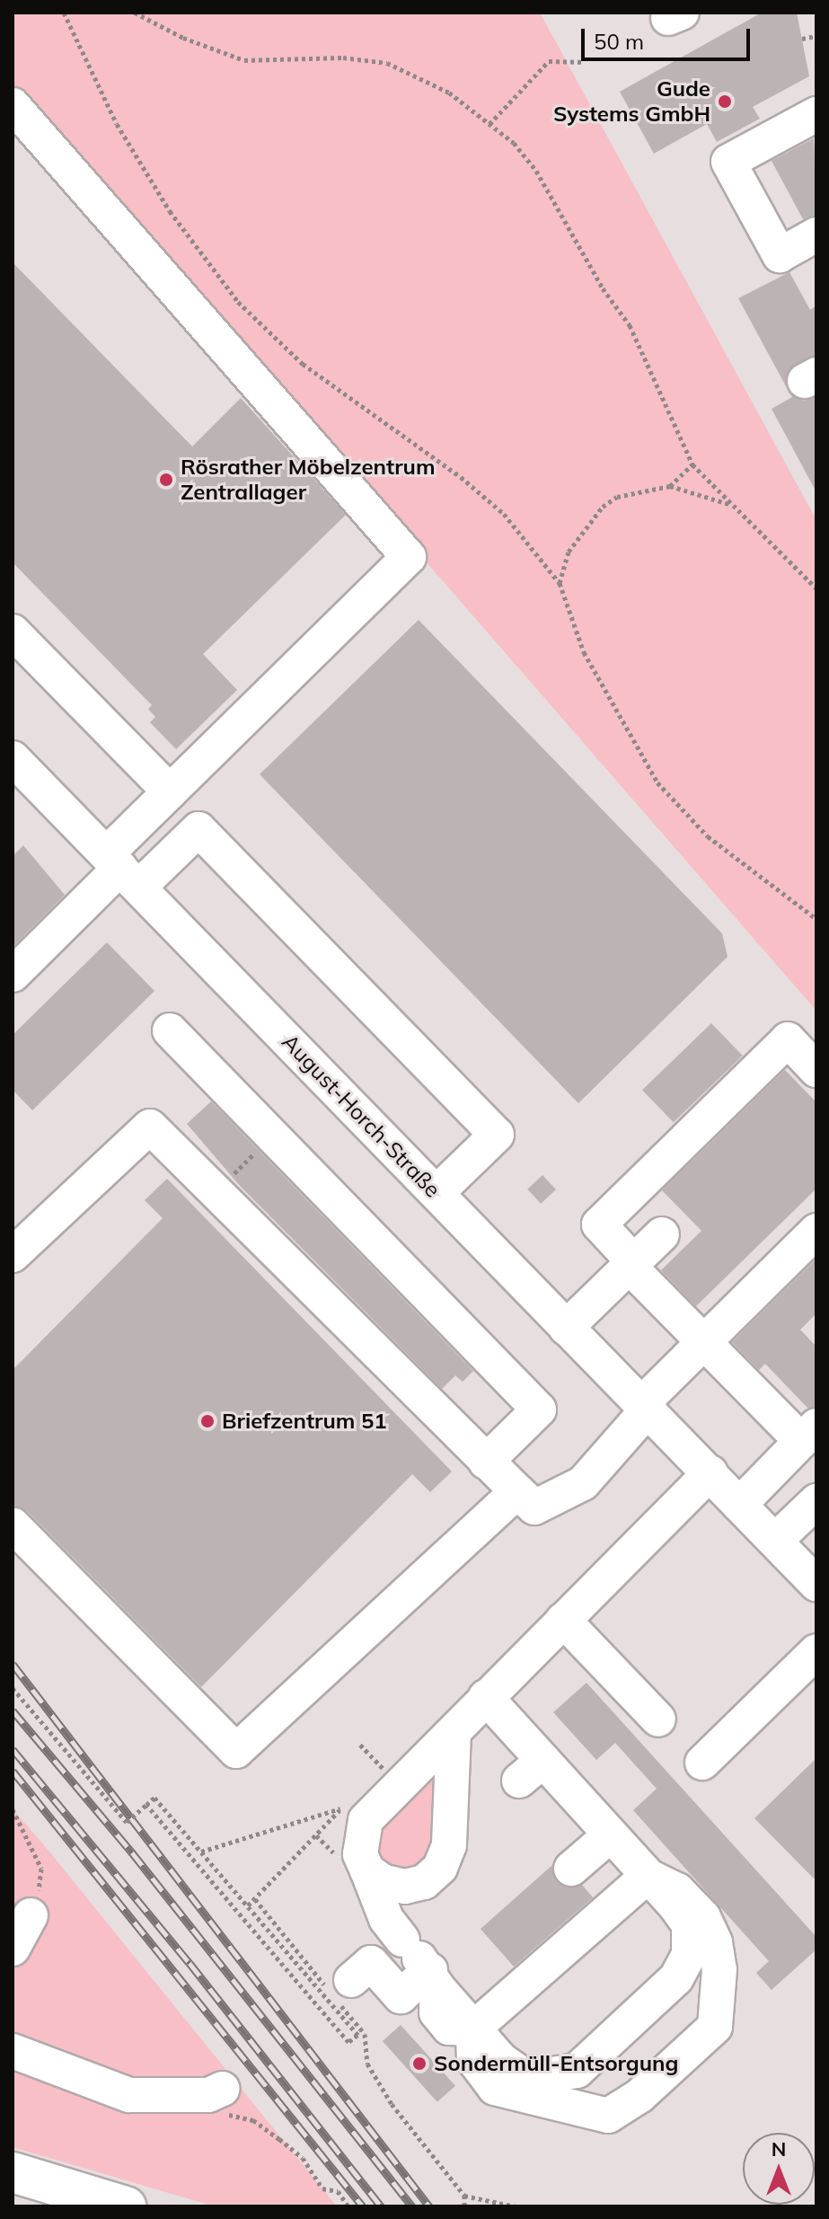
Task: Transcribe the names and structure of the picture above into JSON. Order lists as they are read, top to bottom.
{
  "streets": {
    "street": ["August-Horch-Straße"]
  },
  "places": [
    "Gude Systems GmbH",
    "Rösrather Möbelzentrum Zentrallager",
    "Briefzentrum 51",
    "Sondermüll-Entsorgung"
  ],
  "scale_bar": "50 m",
  "north": "top"
}
